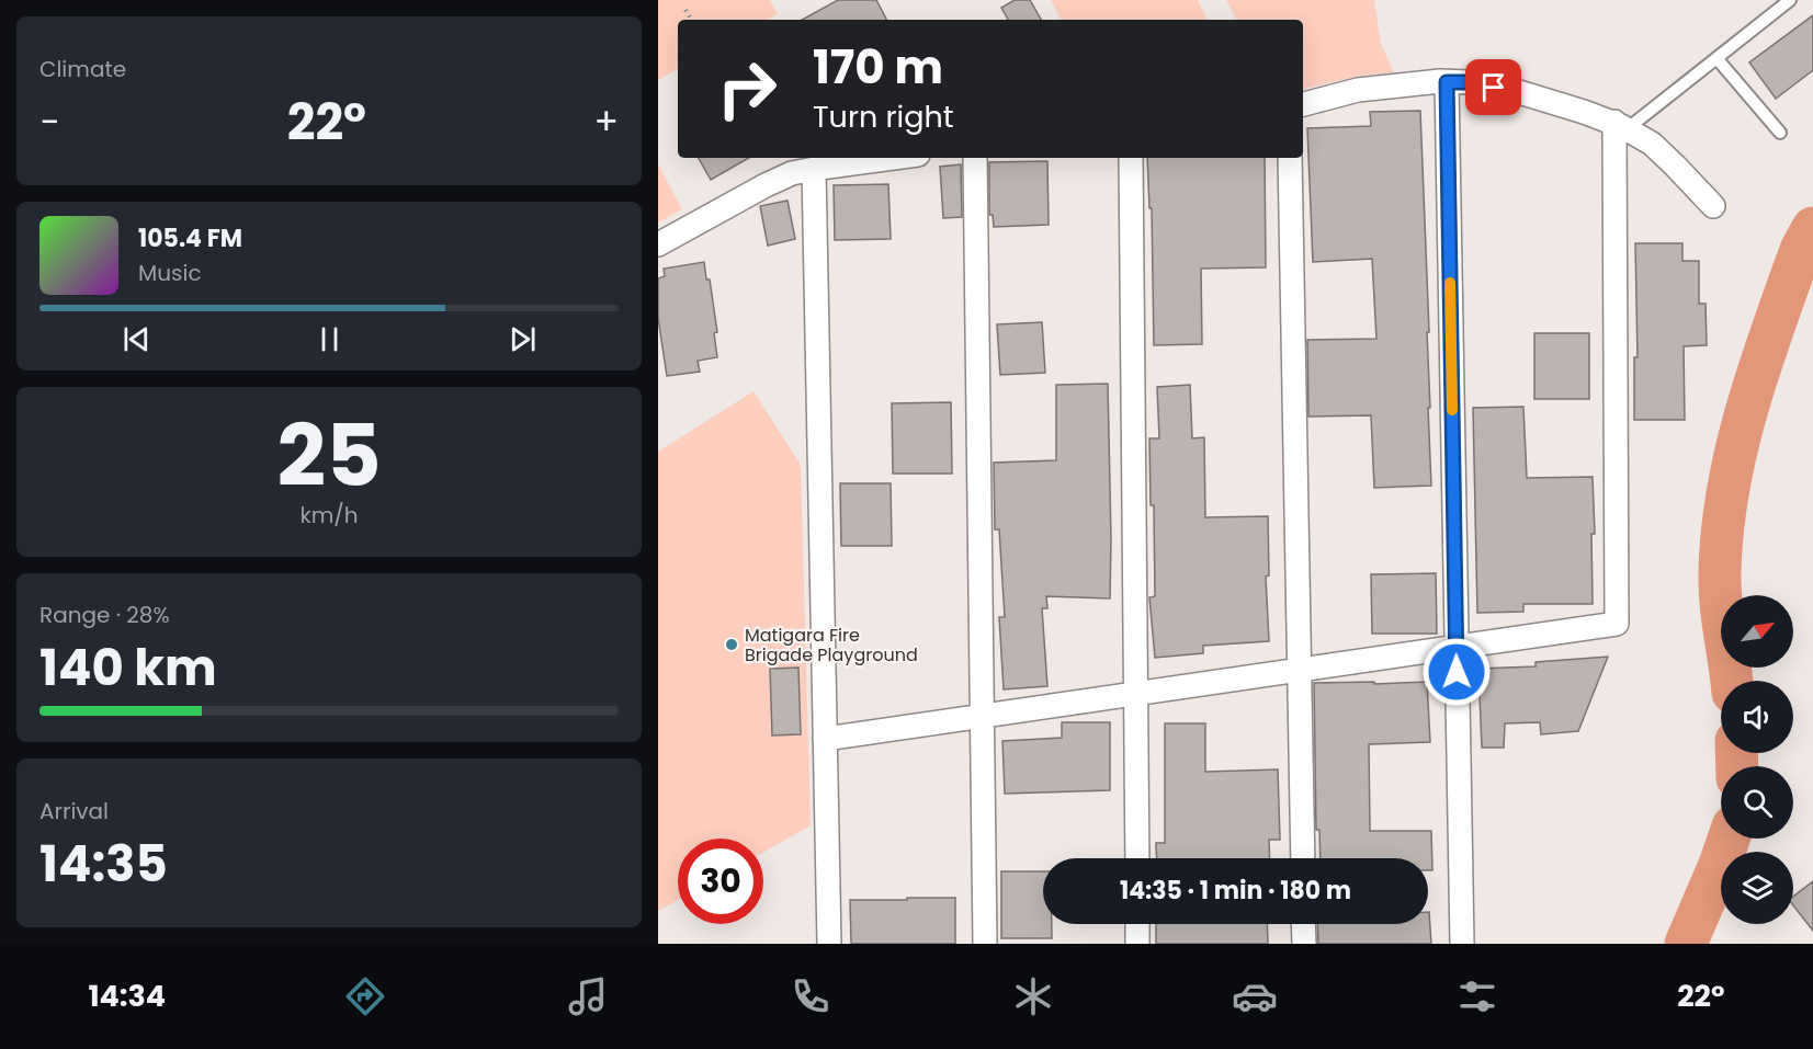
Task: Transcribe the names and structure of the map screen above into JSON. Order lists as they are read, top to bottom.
{
  "places": ["Matigara Fire Brigade Playground"],
  "north": "top right",
  "page": {
    "tile": [
      "Climate",
      ["25", "km/h"],
      ["Range · 28%", "140 km"],
      ["Arrival", "14:35"]
    ],
    "turn": ["170 m", "Turn right"],
    "heat": ["−", "22°", "+"],
    "song": ["105.4 FM", "Music"],
    "limit": "30",
    "trip": "14:35 · 1 min · 180 m",
    "tabs": ["14:34", "22°"]
  }
}
